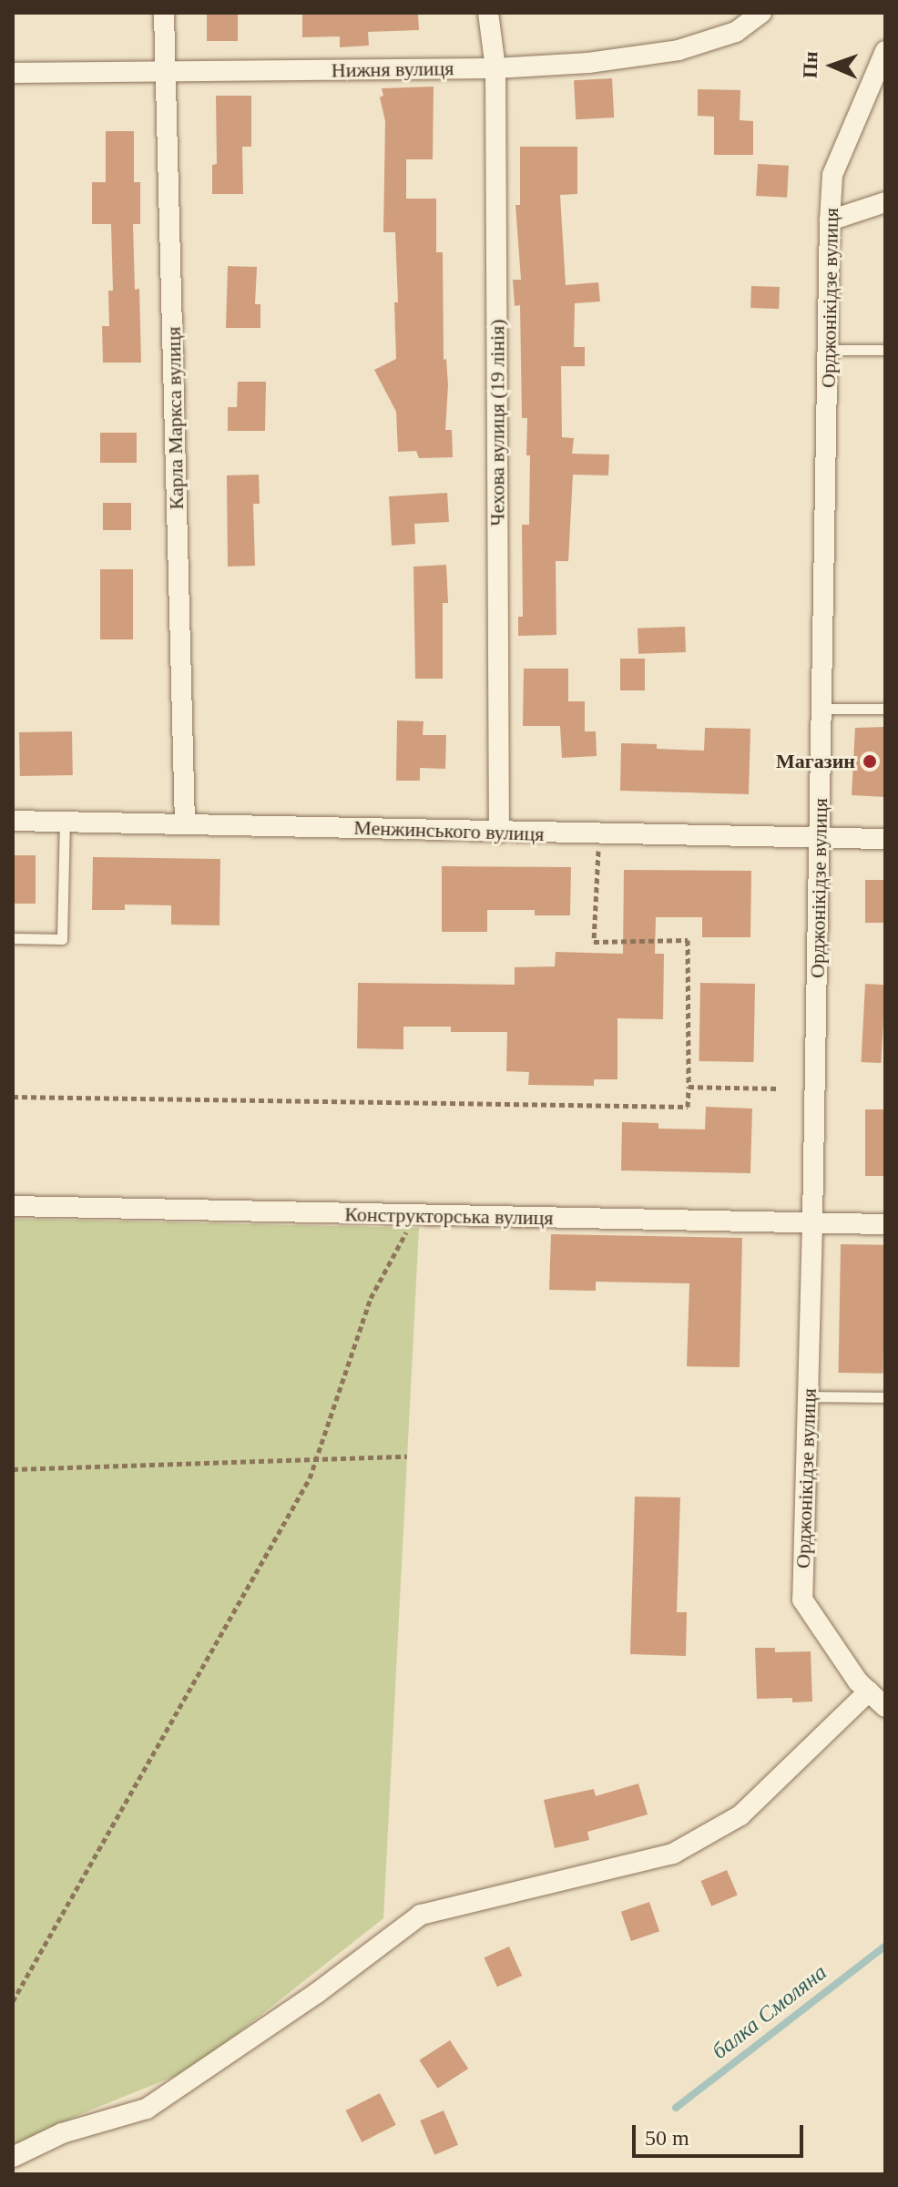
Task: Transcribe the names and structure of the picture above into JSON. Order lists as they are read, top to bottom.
{
  "streets": {
    "street": [
      "Нижня вулиця",
      "Орджонікідзе вулиця",
      "Карла Маркса вулиця",
      "Чехова вулиця (19 лiнiя)",
      "Менжинського вулиця",
      "Конструкторська вулиця"
    ]
  },
  "crossings": [
    ["Нижня вулиця", "Карла Маркса вулиця"],
    ["Нижня вулиця", "Чехова вулиця (19 лiнiя)"],
    ["Орджонікідзе вулиця", "Менжинського вулиця"],
    ["Орджонікідзе вулиця", "Конструкторська вулиця"],
    ["Карла Маркса вулиця", "Менжинського вулиця"],
    ["Чехова вулиця (19 лiнiя)", "Менжинського вулиця"]
  ],
  "water": ["балка Смоляна"],
  "places": ["Магазин"],
  "scale_bar": "50 m",
  "north": "left"
}
